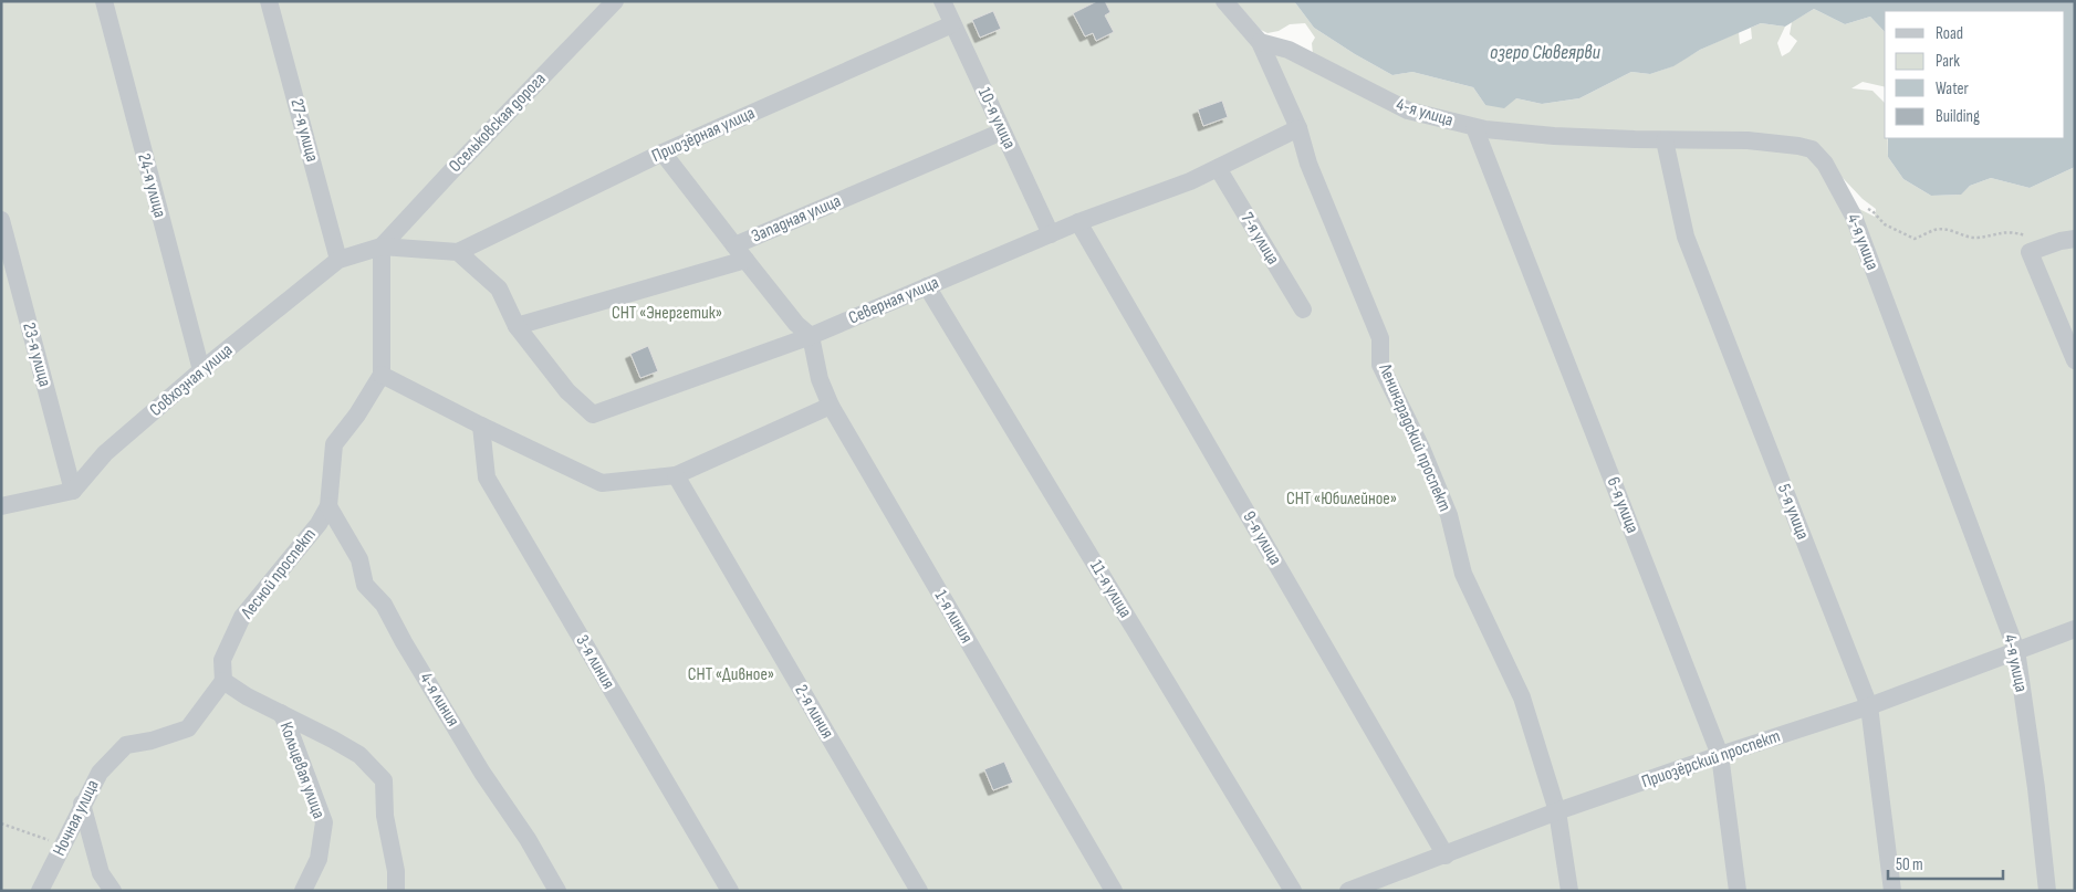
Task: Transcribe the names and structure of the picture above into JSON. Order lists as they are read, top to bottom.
{
  "streets": {
    "street": [
      "4-я улица",
      "10-я улица",
      "Осельковская дорога",
      "27-я улица",
      "Приозёрная улица",
      "24-я улица",
      "Западная улица",
      "7-я улица",
      "Северная улица",
      "23-я улица",
      "Совхозная улица",
      "Ленинградский проспект",
      "6-я улица",
      "5-я улица",
      "9-я улица",
      "Лесной проспект",
      "11-я улица",
      "1-я линия",
      "3-я линия",
      "4-я линия",
      "2-я линия",
      "Приозёрский проспект",
      "Кольцевая улица",
      "Ночная улица"
    ]
  },
  "crossings": [
    ["4-я улица", "Ленинградский проспект"],
    ["4-я улица", "6-я улица"],
    ["4-я улица", "5-я улица"],
    ["4-я улица", "Приозёрский проспект"],
    ["10-я улица", "Приозёрная улица"],
    ["10-я улица", "Западная улица"],
    ["10-я улица", "Северная улица"],
    ["Осельковская дорога", "Совхозная улица"],
    ["27-я улица", "Совхозная улица"],
    ["24-я улица", "Совхозная улица"],
    ["Западная улица", "Северная улица"],
    ["7-я улица", "Северная улица"],
    ["Северная улица", "Ленинградский проспект"],
    ["Северная улица", "9-я улица"],
    ["Северная улица", "11-я улица"],
    ["Северная улица", "1-я линия"],
    ["23-я улица", "Совхозная улица"],
    ["Ленинградский проспект", "Приозёрский проспект"],
    ["6-я улица", "Приозёрский проспект"],
    ["5-я улица", "Приозёрский проспект"],
    ["9-я улица", "Приозёрский проспект"],
    ["Лесной проспект", "4-я линия"],
    ["Лесной проспект", "Ночная улица"]
  ],
  "water": ["озеро Сювеярви"],
  "parks": ["СНТ «Энергетик»", "СНТ «Юбилейное»", "СНТ «Дивное»"],
  "legend": [
    "Road",
    "Park",
    "Water",
    "Building"
  ],
  "scale_bar": "50 m"
}
